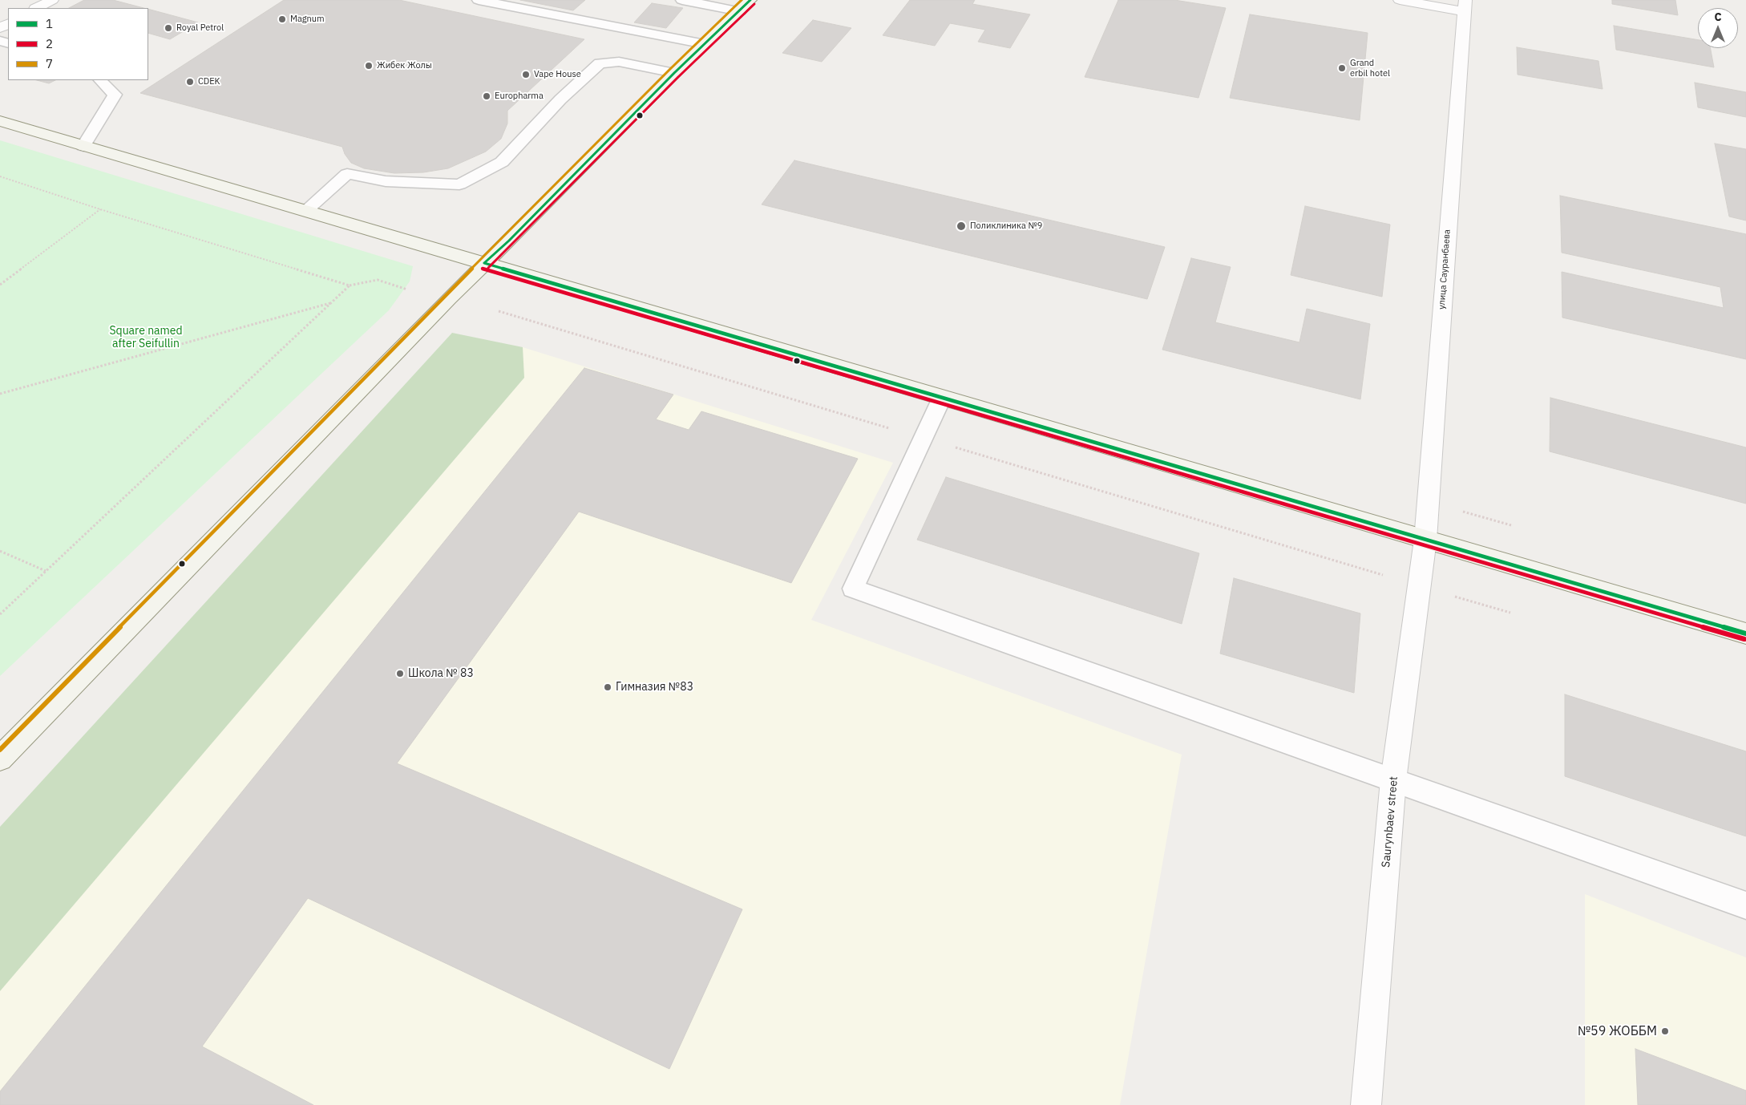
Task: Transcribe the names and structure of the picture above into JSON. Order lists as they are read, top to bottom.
{
  "streets": {
    "street": ["улица Сауранбаева", "Saurynbaev street"]
  },
  "crossings": [
    ["улица Сауранбаева", "Saurynbaev street"]
  ],
  "parks": ["Square named after Seifullin"],
  "places": [
    "Magnum",
    "Royal Petrol",
    "Жибек Жолы",
    "Grand erbil hotel",
    "Vape House",
    "CDEK",
    "Europharma",
    "Поликлиника №9",
    "Школа № 83",
    "Гимназия №83",
    "№59 ЖОББМ"
  ],
  "lines": ["transit line 1", "transit line 7", "transit line 2"],
  "legend": ["1", "2", "7"],
  "north": "top"
}
